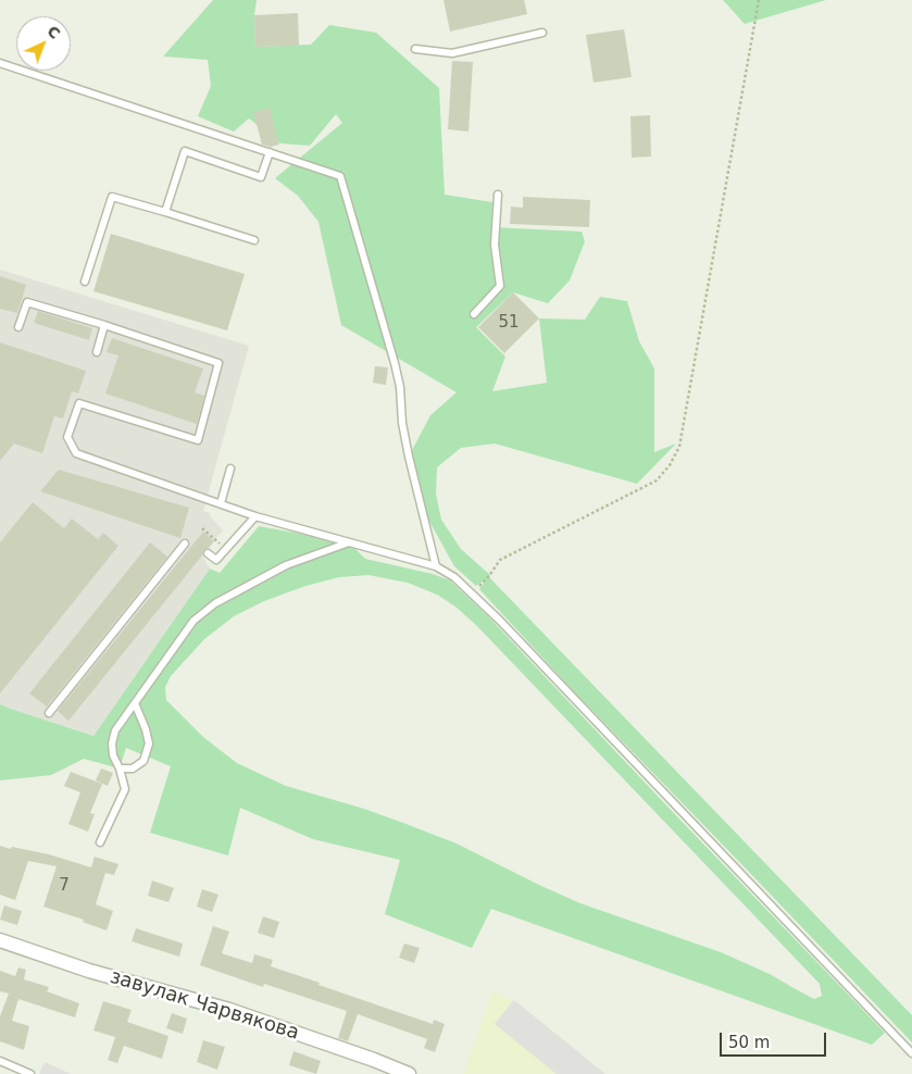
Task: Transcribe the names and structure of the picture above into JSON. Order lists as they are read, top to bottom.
{
  "streets": {
    "street": ["завулак Чарвякова"]
  },
  "house_numbers": ["51", "7"],
  "scale_bar": "50 m",
  "north": "top right"
}
